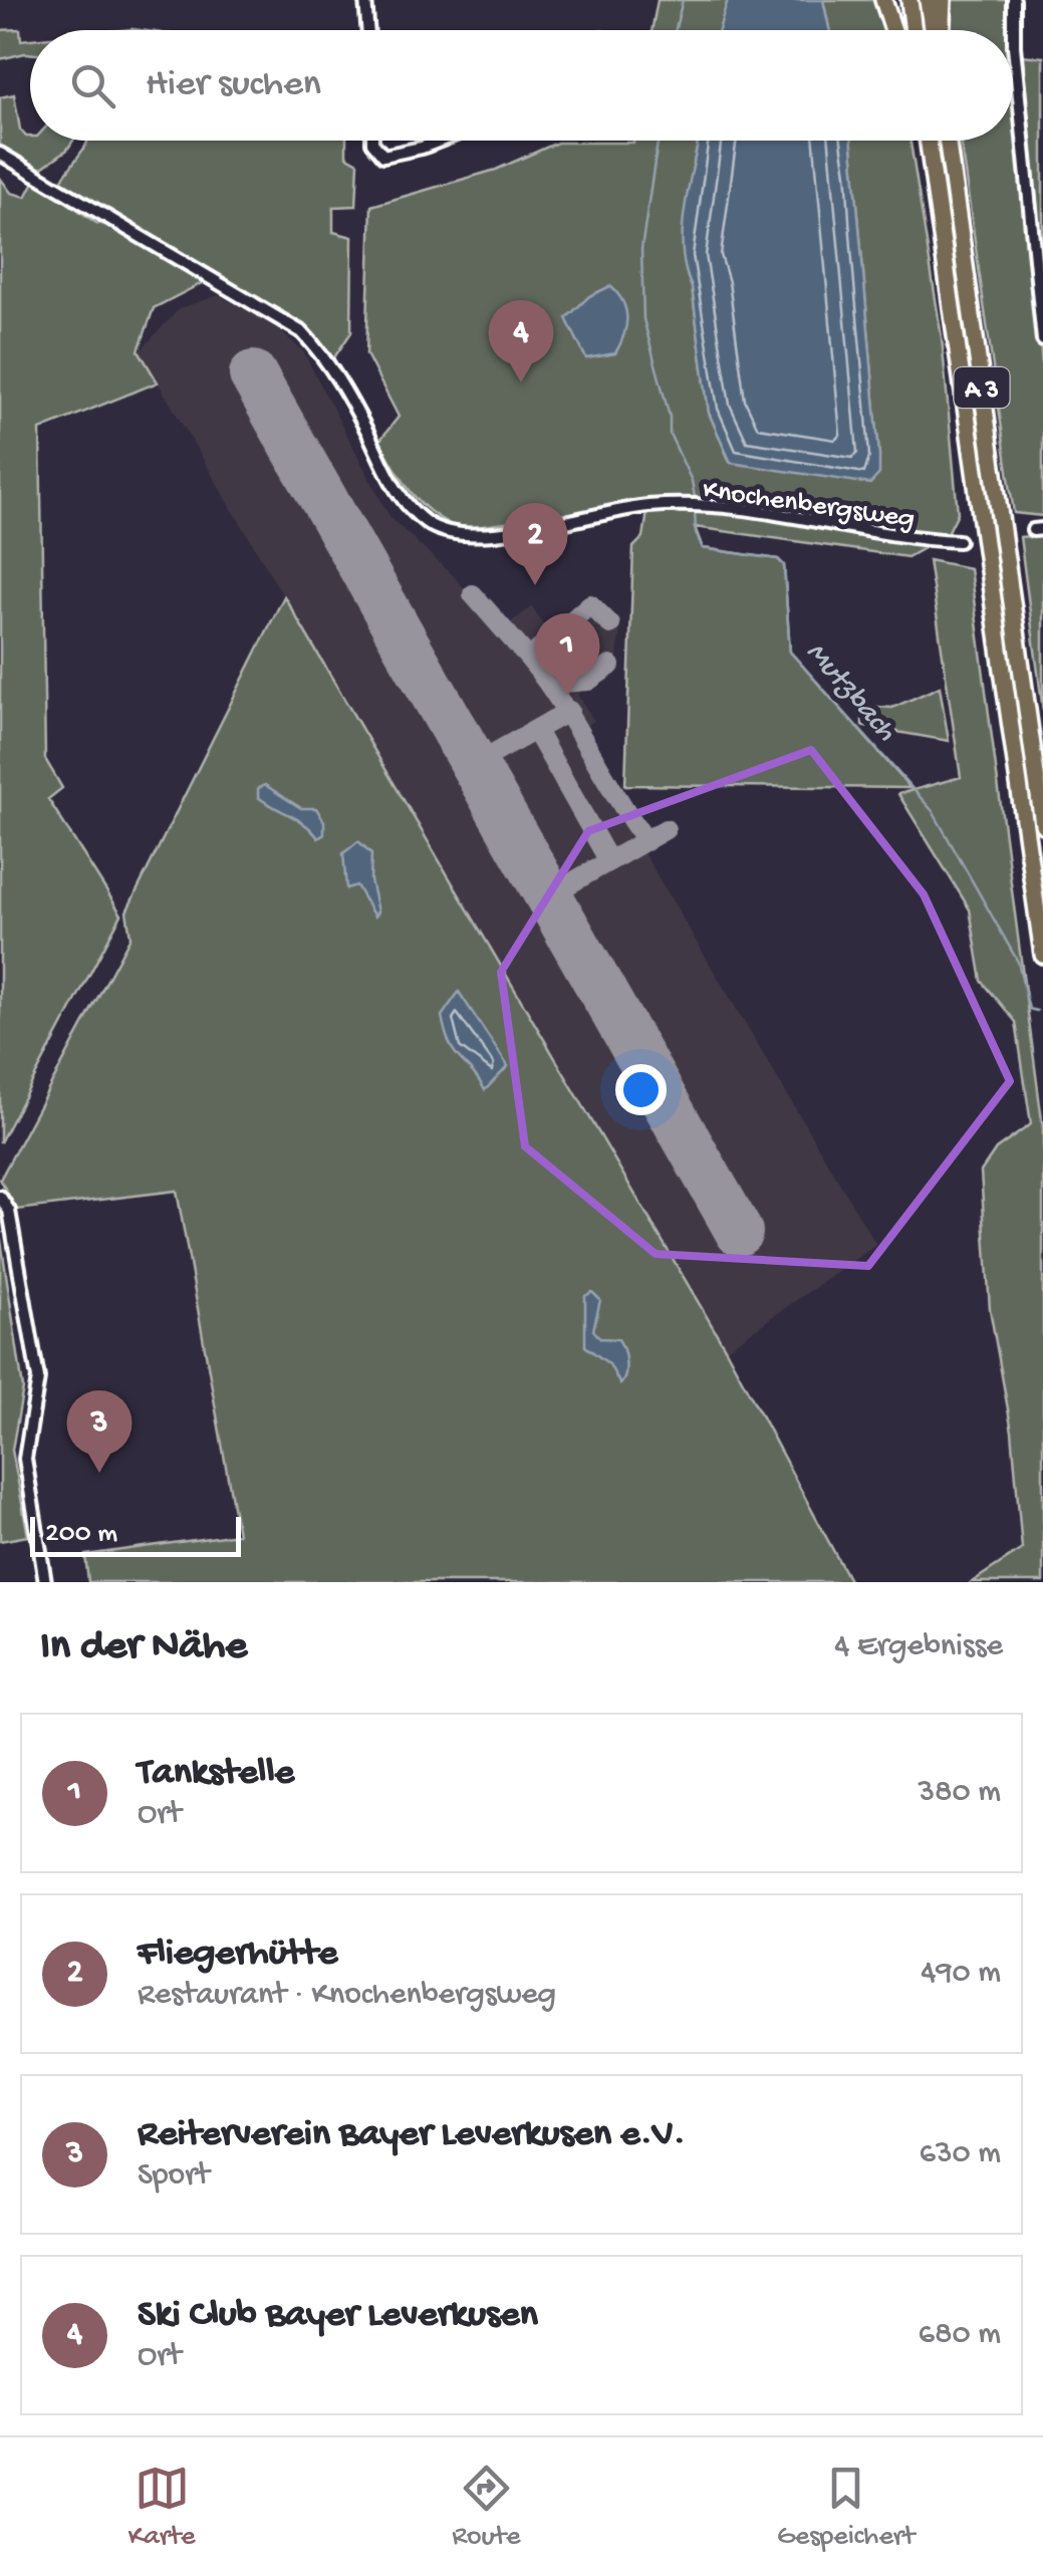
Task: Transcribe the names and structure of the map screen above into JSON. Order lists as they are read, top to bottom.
{
  "streets": {
    "highway": ["A 3"],
    "street": ["Knochenbergsweg"]
  },
  "water": ["Mutzbach"],
  "scale_bar": "200 m",
  "page": {
    "search": "Hier suchen",
    "pins": [
      "4",
      "2",
      "1",
      "3"
    ],
    "scale": "200 m",
    "heading": ["In der Nähe", "4 Ergebnisse"],
    "list": [
      {
        "mark": "1",
        "name": "Tankstelle",
        "note": "Ort",
        "value": "380 m"
      },
      {
        "mark": "2",
        "name": "Fliegerhütte",
        "note": "Restaurant · Knochenbergsweg",
        "value": "490 m"
      },
      {
        "mark": "3",
        "name": "Reiterverein Bayer Leverkusen e.V.",
        "note": "Sport",
        "value": "630 m"
      },
      {
        "mark": "4",
        "name": "Ski Club Bayer Leverkusen",
        "note": "Ort",
        "value": "680 m"
      }
    ],
    "nav": ["Karte", "Route", "Gespeichert"]
  }
}
